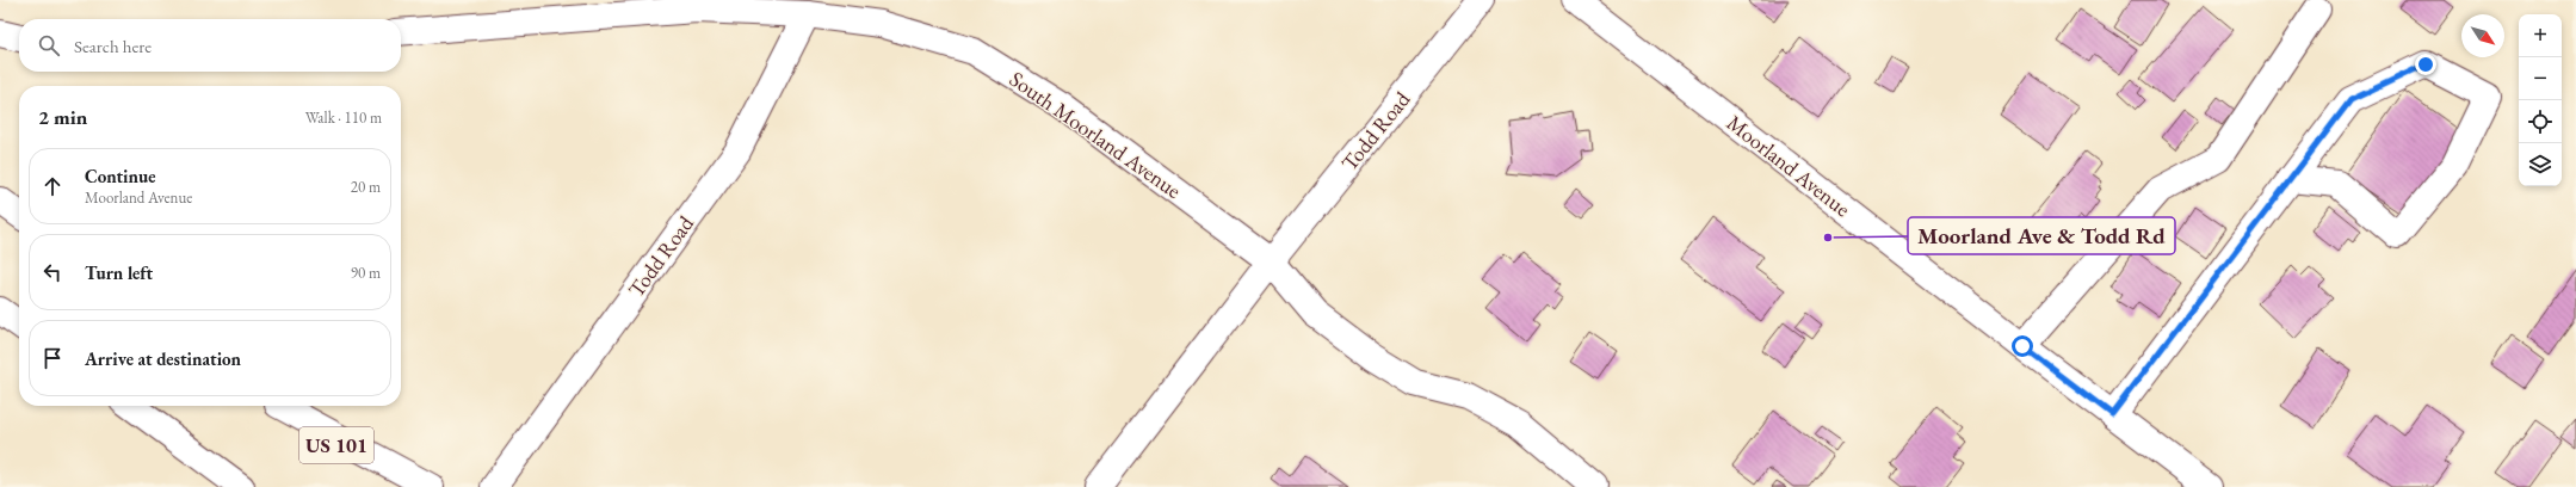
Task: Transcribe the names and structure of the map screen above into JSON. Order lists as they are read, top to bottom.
{
  "streets": {
    "main road": [
      "Todd Road",
      "South Moorland Avenue",
      "Moorland Avenue",
      "US 101"
    ]
  },
  "crossings": [
    ["Todd Road", "South Moorland Avenue"]
  ],
  "places": ["Moorland Ave & Todd Rd"],
  "north": "bottom right",
  "page": {
    "map_buttons": ["+", "−"],
    "search": "Search here",
    "heading": ["2 min", "Walk · 110 m"],
    "list": [
      ["Continue", "Moorland Avenue", "20 m"],
      ["Turn left", "90 m"],
      "Arrive at destination"
    ]
  }
}
